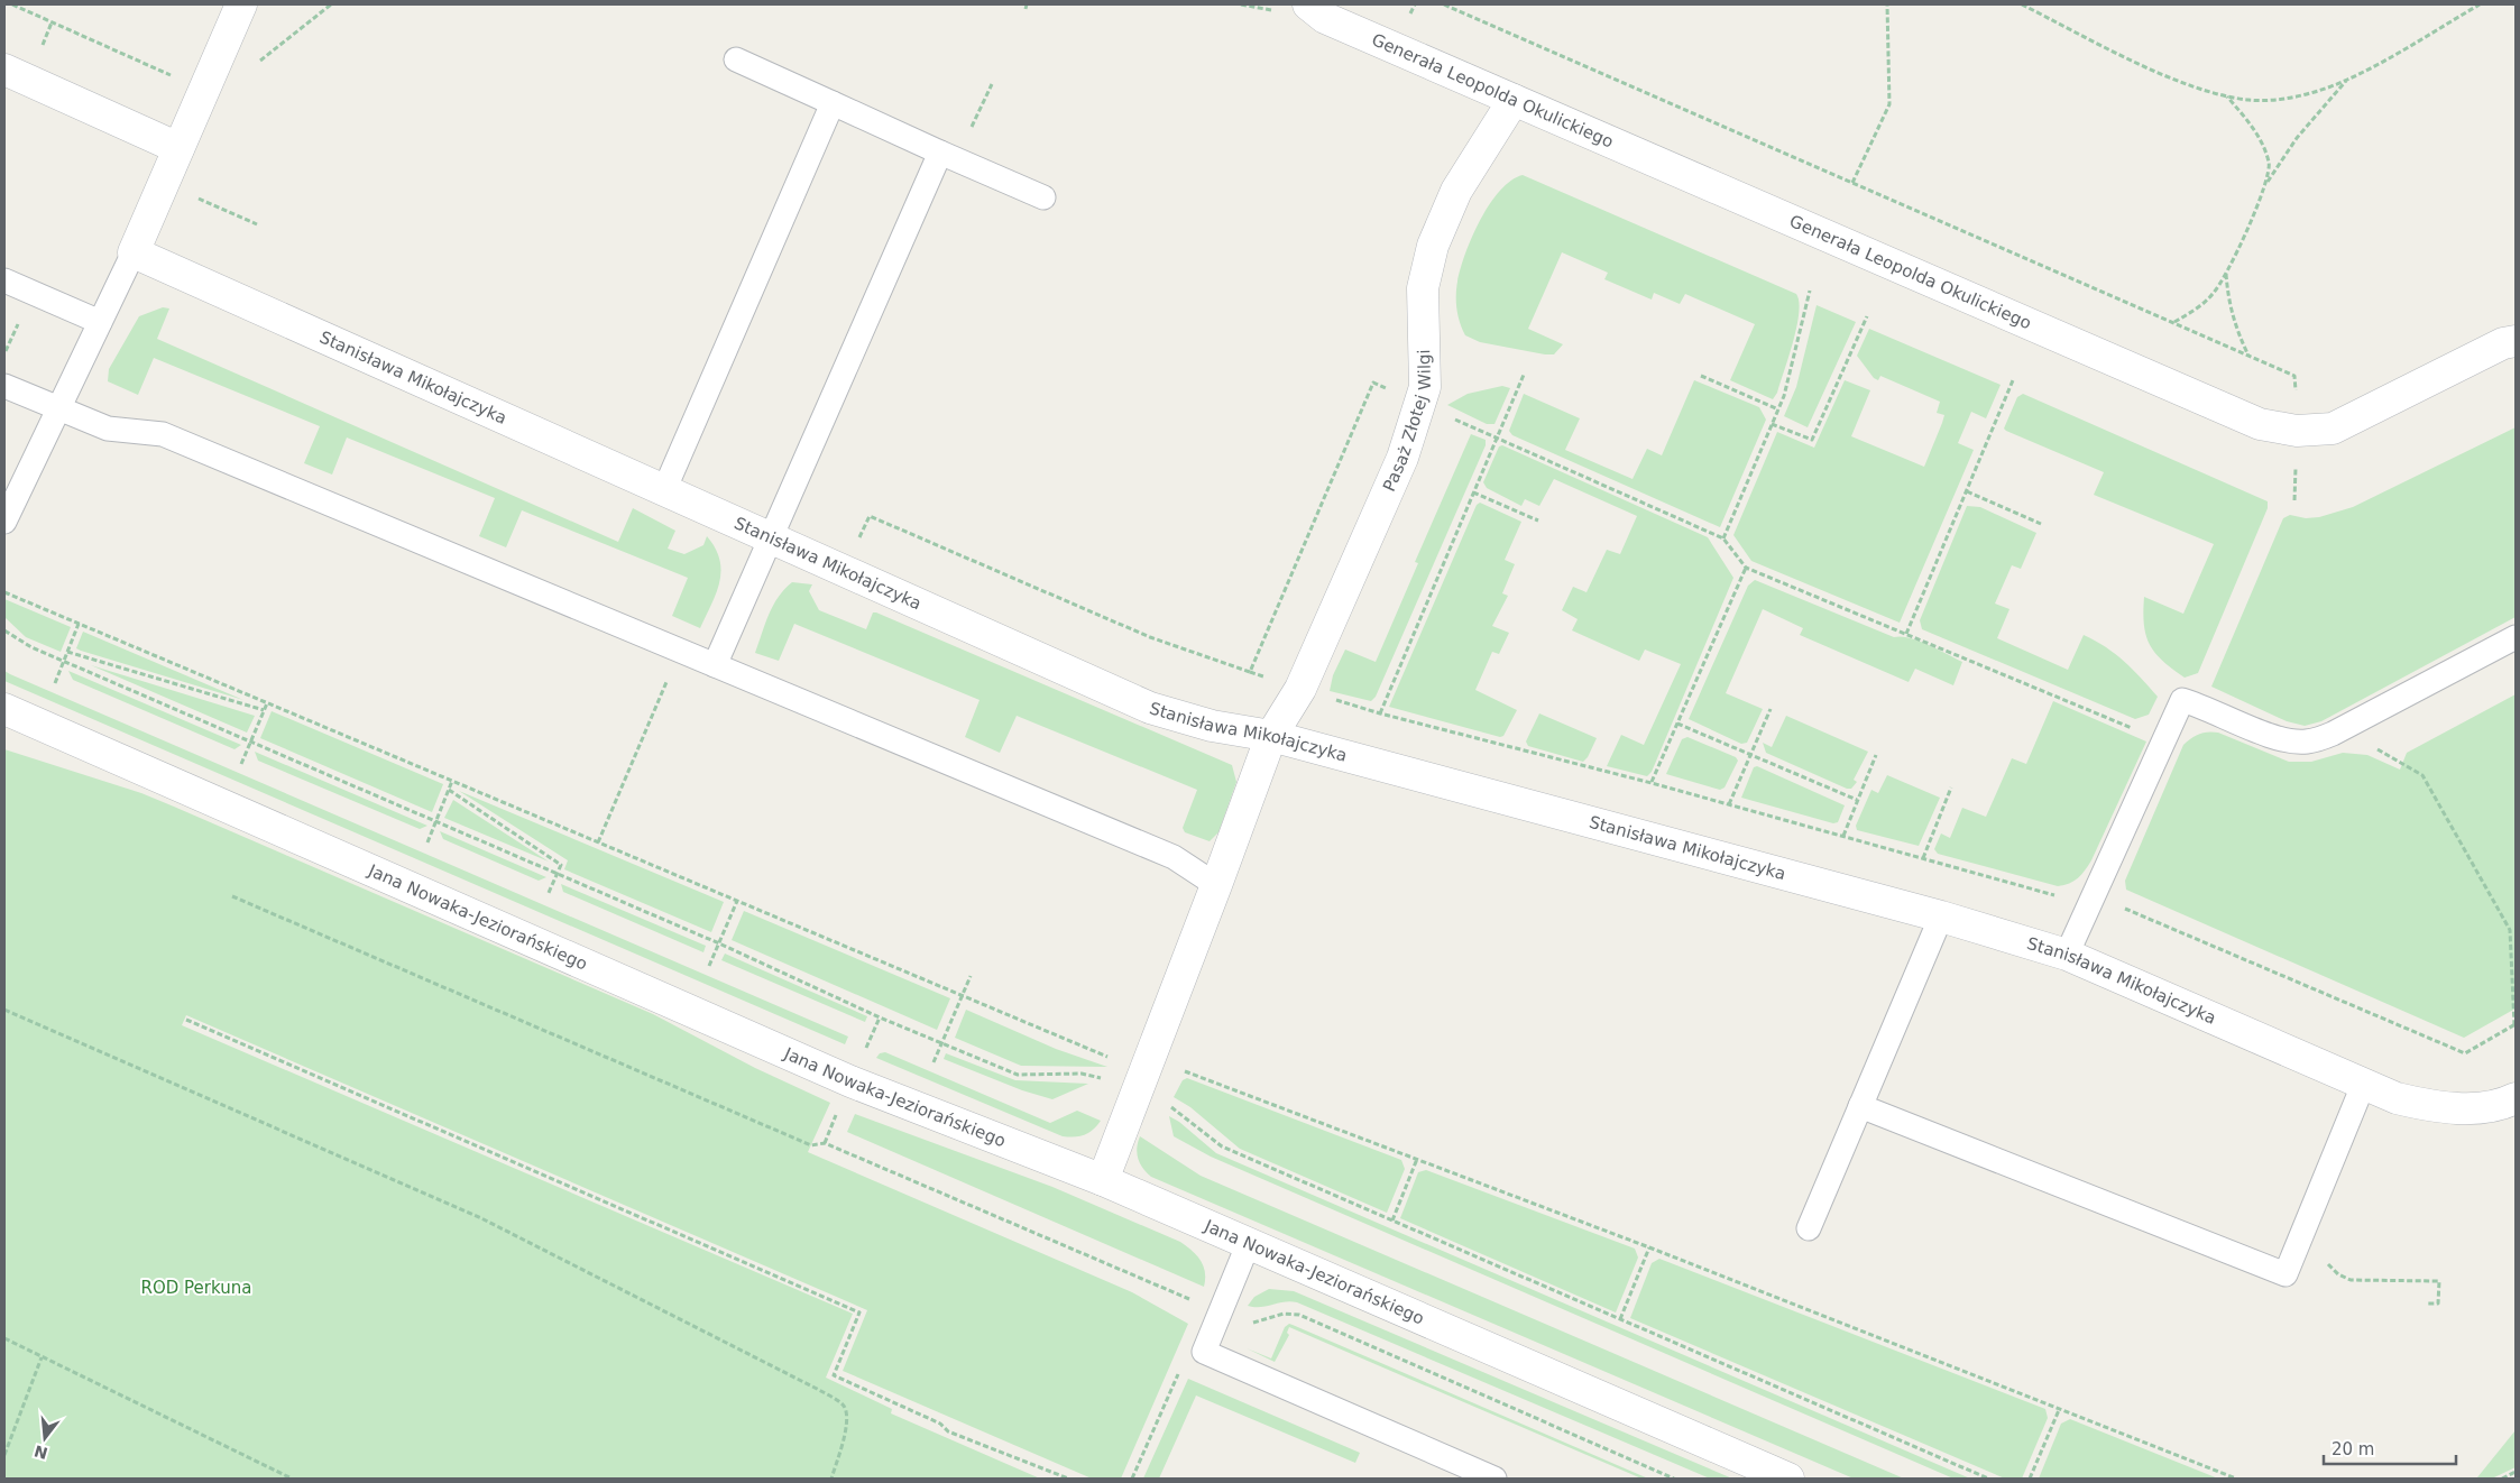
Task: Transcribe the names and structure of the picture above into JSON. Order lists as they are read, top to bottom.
{
  "streets": {
    "street": [
      "Generała Leopolda Okulickiego",
      "Stanisława Mikołajczyka",
      "Pasaż Złotej Wilgi",
      "Jana Nowaka-Jeziorańskiego"
    ]
  },
  "crossings": [
    ["Generała Leopolda Okulickiego", "Pasaż Złotej Wilgi"],
    ["Stanisława Mikołajczyka", "Pasaż Złotej Wilgi"],
    ["Pasaż Złotej Wilgi", "Jana Nowaka-Jeziorańskiego"]
  ],
  "parks": ["ROD Perkuna"],
  "scale_bar": "20 m",
  "north": "bottom"
}
